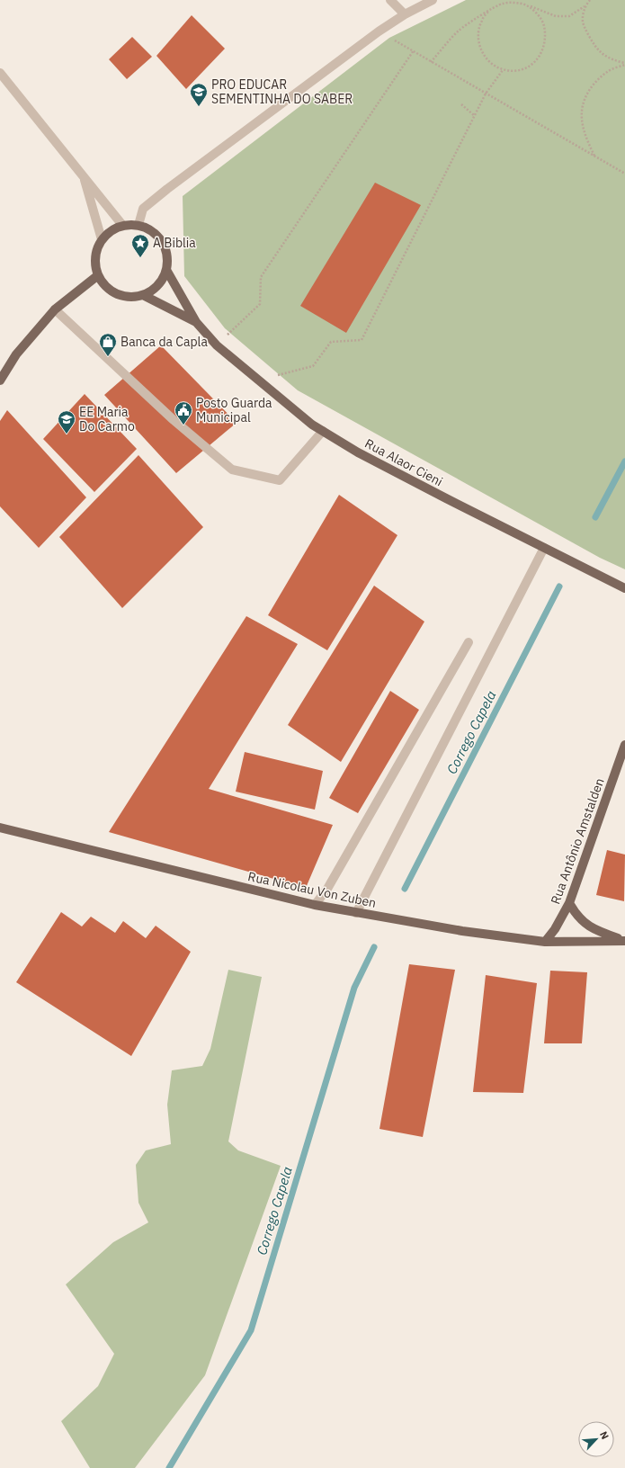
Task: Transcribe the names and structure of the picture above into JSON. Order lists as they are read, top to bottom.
{
  "streets": {
    "main road": ["Rua Alaor Cieni", "Rua Antônio Amstalden", "Rua Nicolau Von Zuben"]
  },
  "crossings": [
    ["Rua Antônio Amstalden", "Rua Nicolau Von Zuben"]
  ],
  "water": ["Corrego Capela"],
  "places": {
    "school or university": ["PRO EDUCAR SEMENTINHA DO SABER", "EE Maria Do Carmo"],
    "place": ["A Biblia"],
    "shop": ["Banca da Capla"],
    "public building": ["Posto Guarda Municipal"]
  },
  "north": "top right"
}
